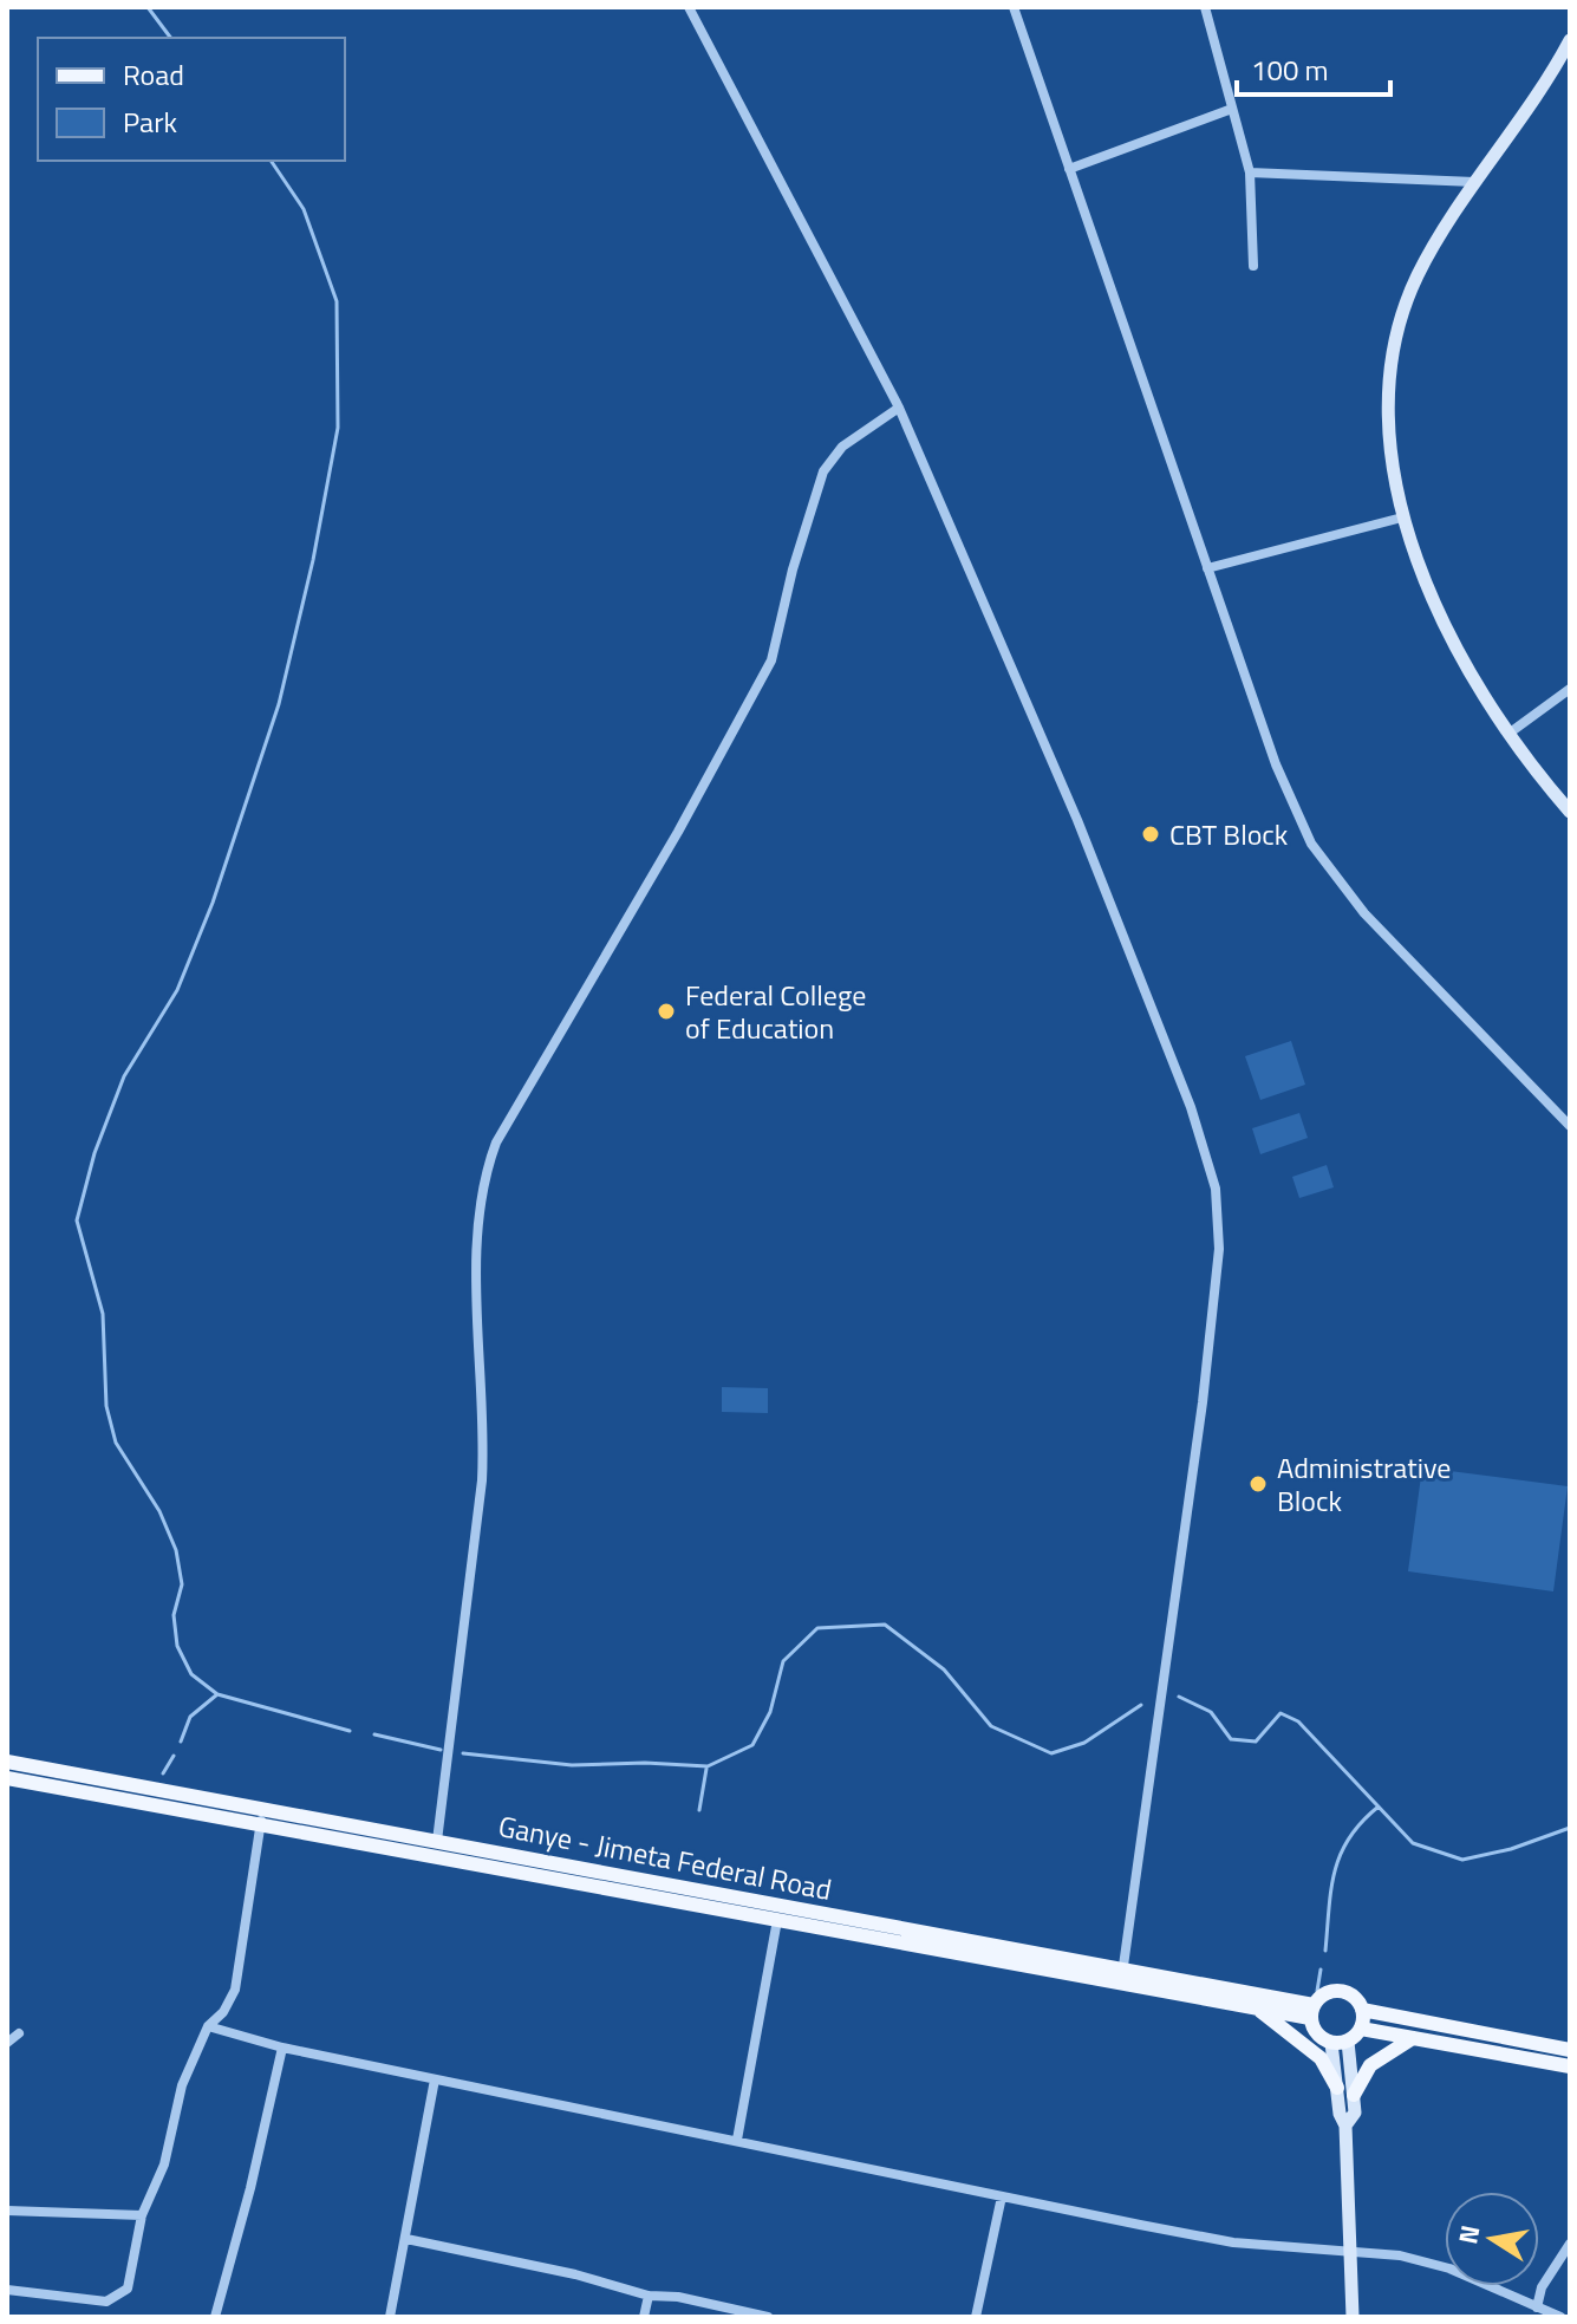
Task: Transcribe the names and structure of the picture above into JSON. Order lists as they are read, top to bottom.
{
  "streets": {
    "main road": ["Ganye - Jimeta Federal Road"]
  },
  "places": ["CBT Block", "Federal College of Education", "Administrative Block"],
  "legend": ["Road", "Park"],
  "scale_bar": "100 m",
  "north": "left"
}
